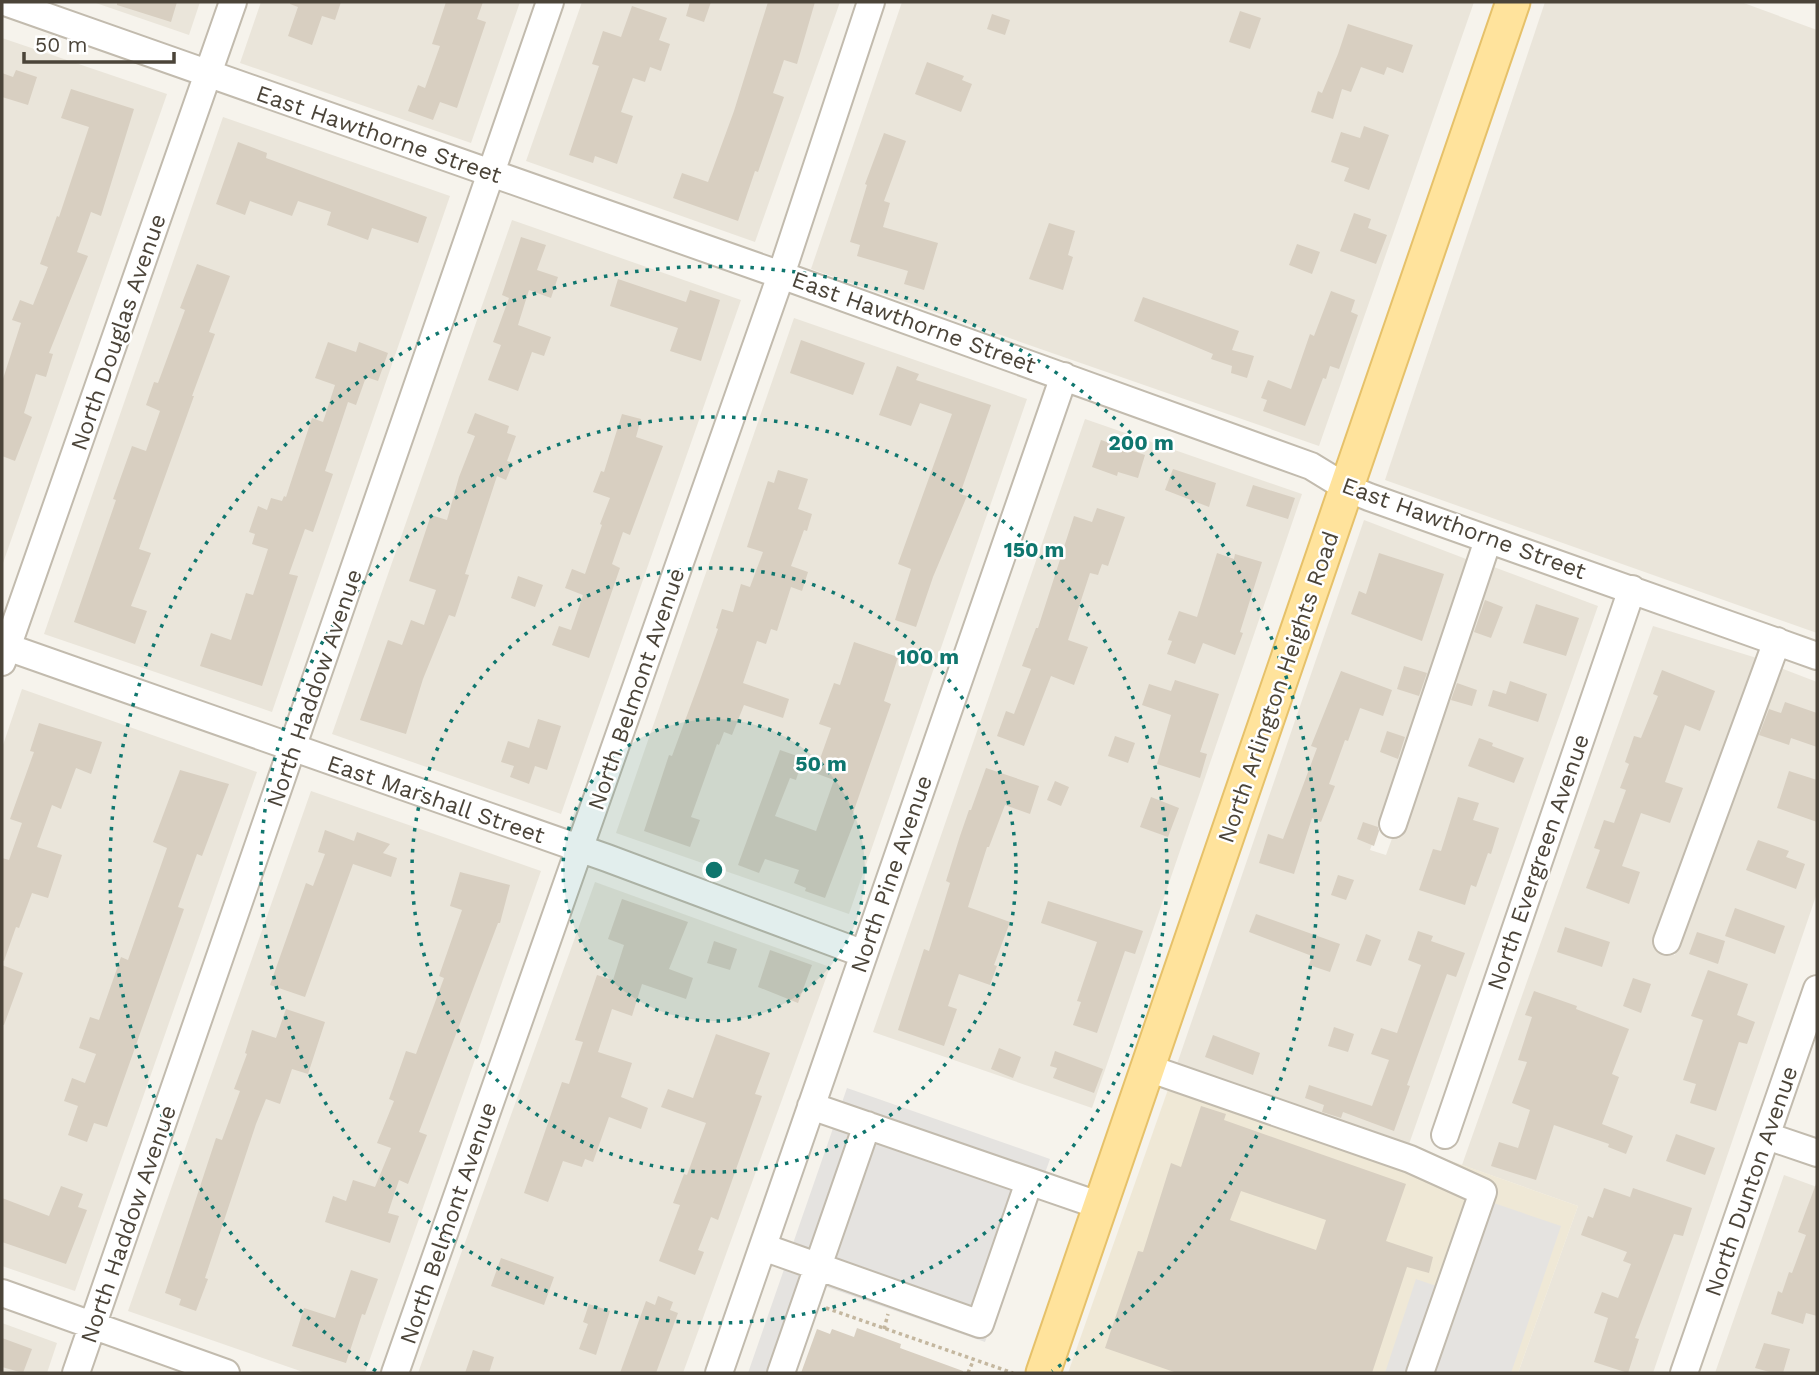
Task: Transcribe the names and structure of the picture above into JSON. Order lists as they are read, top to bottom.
{
  "streets": {
    "main road": ["North Arlington Heights Road"],
    "street": [
      "East Hawthorne Street",
      "North Douglas Avenue",
      "North Haddow Avenue",
      "North Belmont Avenue",
      "East Marshall Street",
      "North Evergreen Avenue",
      "North Pine Avenue",
      "North Dunton Avenue"
    ]
  },
  "crossings": [
    ["East Hawthorne Street", "North Douglas Avenue"],
    ["East Hawthorne Street", "North Arlington Heights Road"],
    ["East Hawthorne Street", "North Haddow Avenue"],
    ["East Hawthorne Street", "North Belmont Avenue"],
    ["East Hawthorne Street", "North Evergreen Avenue"],
    ["East Hawthorne Street", "North Pine Avenue"],
    ["North Douglas Avenue", "East Marshall Street"],
    ["North Haddow Avenue", "East Marshall Street"],
    ["North Belmont Avenue", "East Marshall Street"],
    ["East Marshall Street", "North Pine Avenue"]
  ],
  "scale_bar": "50 m",
  "rings": [
    "200 m",
    "150 m",
    "100 m",
    "50 m"
  ]
}
